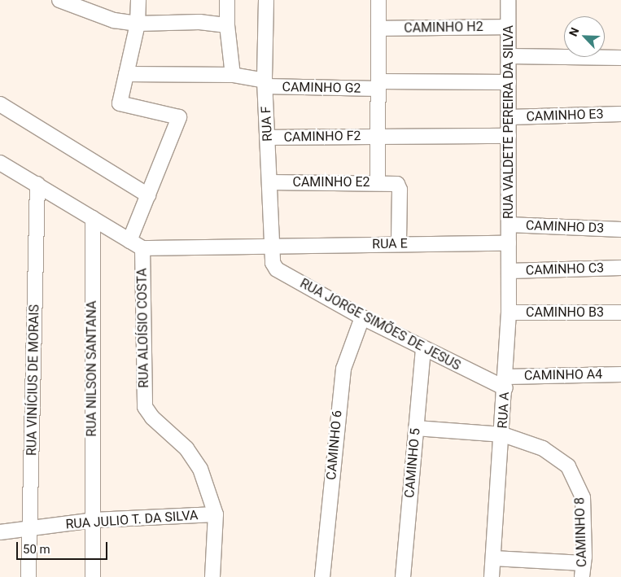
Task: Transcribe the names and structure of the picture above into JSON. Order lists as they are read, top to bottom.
{
  "streets": {
    "street": [
      "CAMINHO H2",
      "CAMINHO G2",
      "CAMINHO E3",
      "RUA VALDETE PEREIRA DA SILVA",
      "RUA F",
      "CAMINHO F2",
      "CAMINHO E2",
      "CAMINHO D3",
      "RUA E",
      "CAMINHO C3",
      "CAMINHO B3",
      "RUA JORGE SIMÕES DE JESUS",
      "RUA ALOÍSIO COSTA",
      "RUA NILSON SANTANA",
      "CAMINHO A4",
      "RUA VINÍCIUS DE MORAIS",
      "RUA A",
      "CAMINHO 6",
      "CAMINHO 5",
      "RUA JULIO T. DA SILVA",
      "CAMINHO 8"
    ]
  },
  "crossings": [
    ["CAMINHO H2", "RUA VALDETE PEREIRA DA SILVA"],
    ["CAMINHO G2", "RUA VALDETE PEREIRA DA SILVA"],
    ["CAMINHO G2", "RUA F"],
    ["CAMINHO E3", "RUA VALDETE PEREIRA DA SILVA"],
    ["RUA VALDETE PEREIRA DA SILVA", "CAMINHO F2"],
    ["RUA VALDETE PEREIRA DA SILVA", "CAMINHO D3"],
    ["RUA VALDETE PEREIRA DA SILVA", "RUA E"],
    ["RUA VALDETE PEREIRA DA SILVA", "RUA A"],
    ["RUA F", "CAMINHO F2"],
    ["RUA F", "CAMINHO E2"],
    ["RUA F", "RUA E"],
    ["RUA F", "RUA JORGE SIMÕES DE JESUS"],
    ["CAMINHO E2", "RUA E"],
    ["RUA E", "RUA JORGE SIMÕES DE JESUS"],
    ["RUA E", "RUA ALOÍSIO COSTA"],
    ["RUA E", "RUA A"],
    ["CAMINHO C3", "RUA A"],
    ["CAMINHO B3", "RUA A"],
    ["RUA JORGE SIMÕES DE JESUS", "CAMINHO A4"],
    ["RUA JORGE SIMÕES DE JESUS", "RUA A"],
    ["RUA JORGE SIMÕES DE JESUS", "CAMINHO 6"],
    ["RUA JORGE SIMÕES DE JESUS", "CAMINHO 5"],
    ["RUA ALOÍSIO COSTA", "RUA JULIO T. DA SILVA"],
    ["RUA NILSON SANTANA", "RUA JULIO T. DA SILVA"],
    ["CAMINHO A4", "RUA A"],
    ["RUA VINÍCIUS DE MORAIS", "RUA JULIO T. DA SILVA"],
    ["RUA A", "CAMINHO 8"],
    ["CAMINHO 5", "CAMINHO 8"]
  ],
  "scale_bar": "50 m",
  "north": "top left"
}
